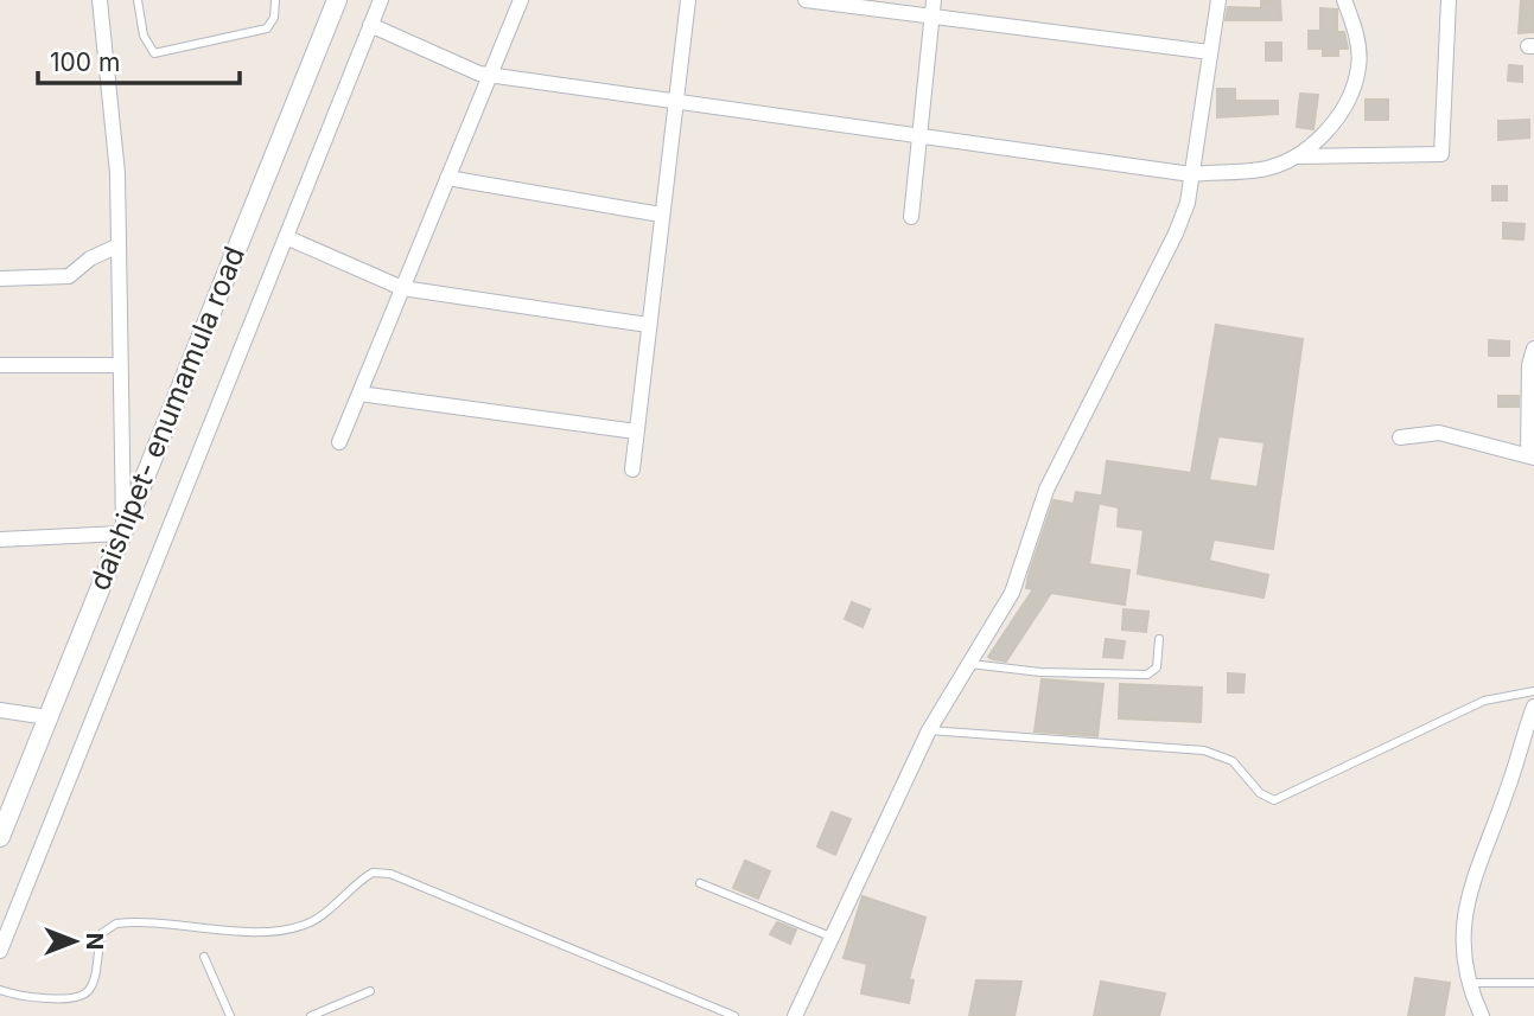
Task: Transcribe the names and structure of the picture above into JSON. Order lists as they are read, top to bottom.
{
  "streets": {
    "street": ["daishipet- enumamula road"]
  },
  "scale_bar": "100 m",
  "north": "right"
}
